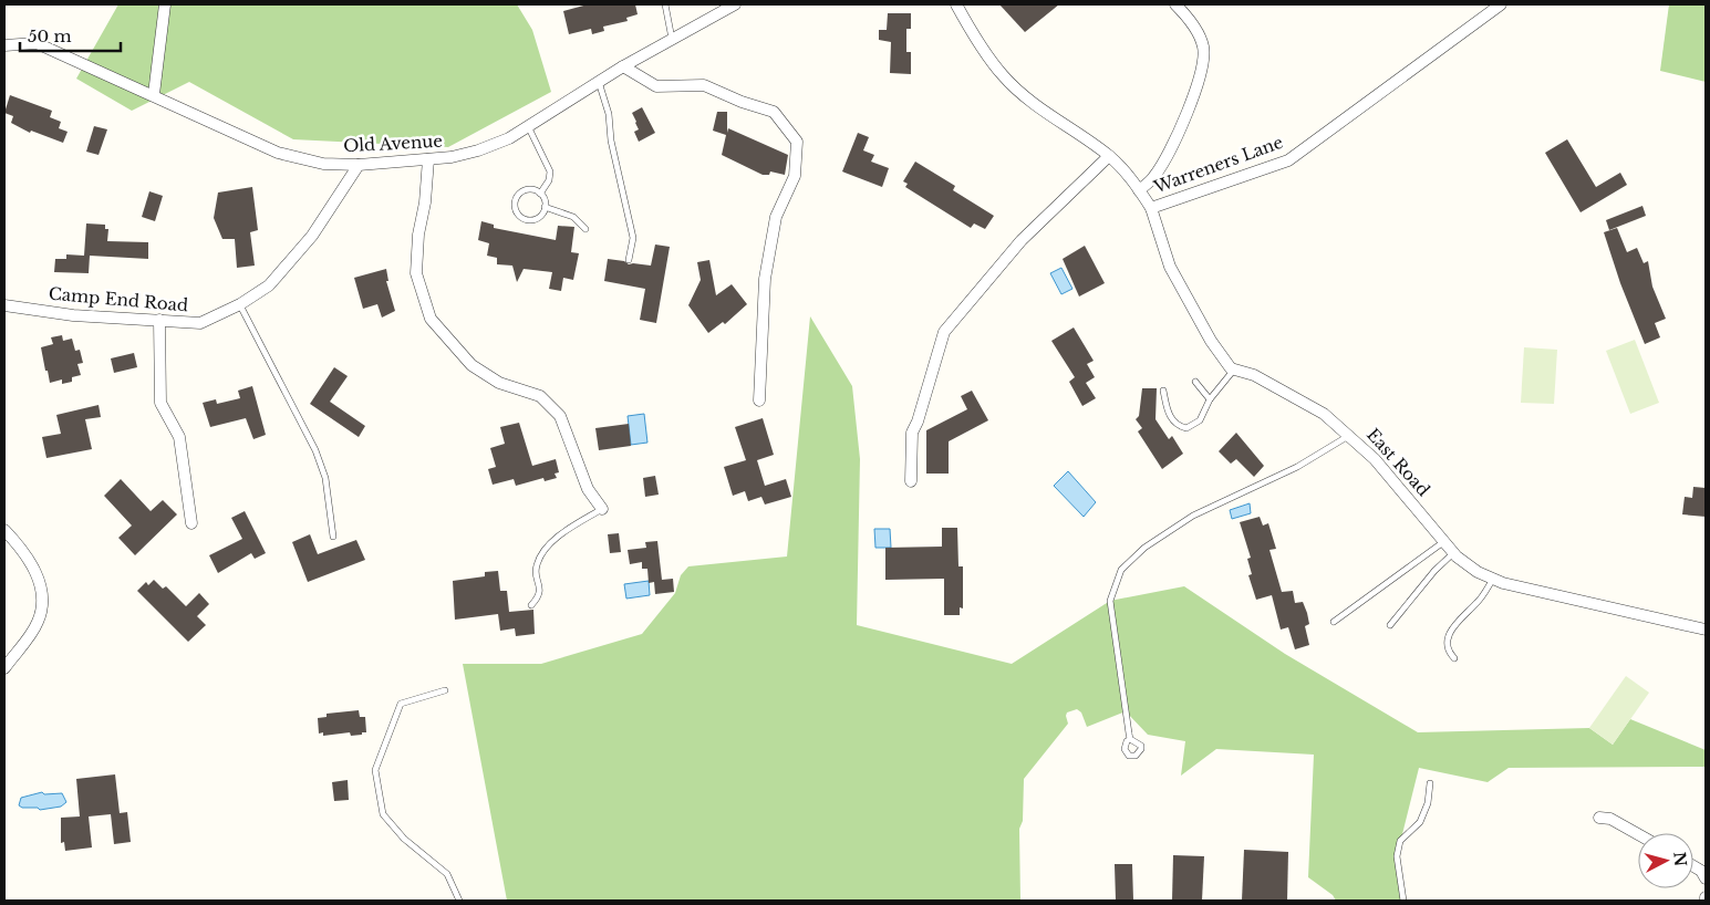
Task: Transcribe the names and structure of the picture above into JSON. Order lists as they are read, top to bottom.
{
  "streets": {
    "street": [
      "Old Avenue",
      "Warreners Lane",
      "Camp End Road",
      "East Road"
    ]
  },
  "crossings": [
    ["Old Avenue", "Camp End Road"]
  ],
  "scale_bar": "50 m",
  "north": "right"
}
